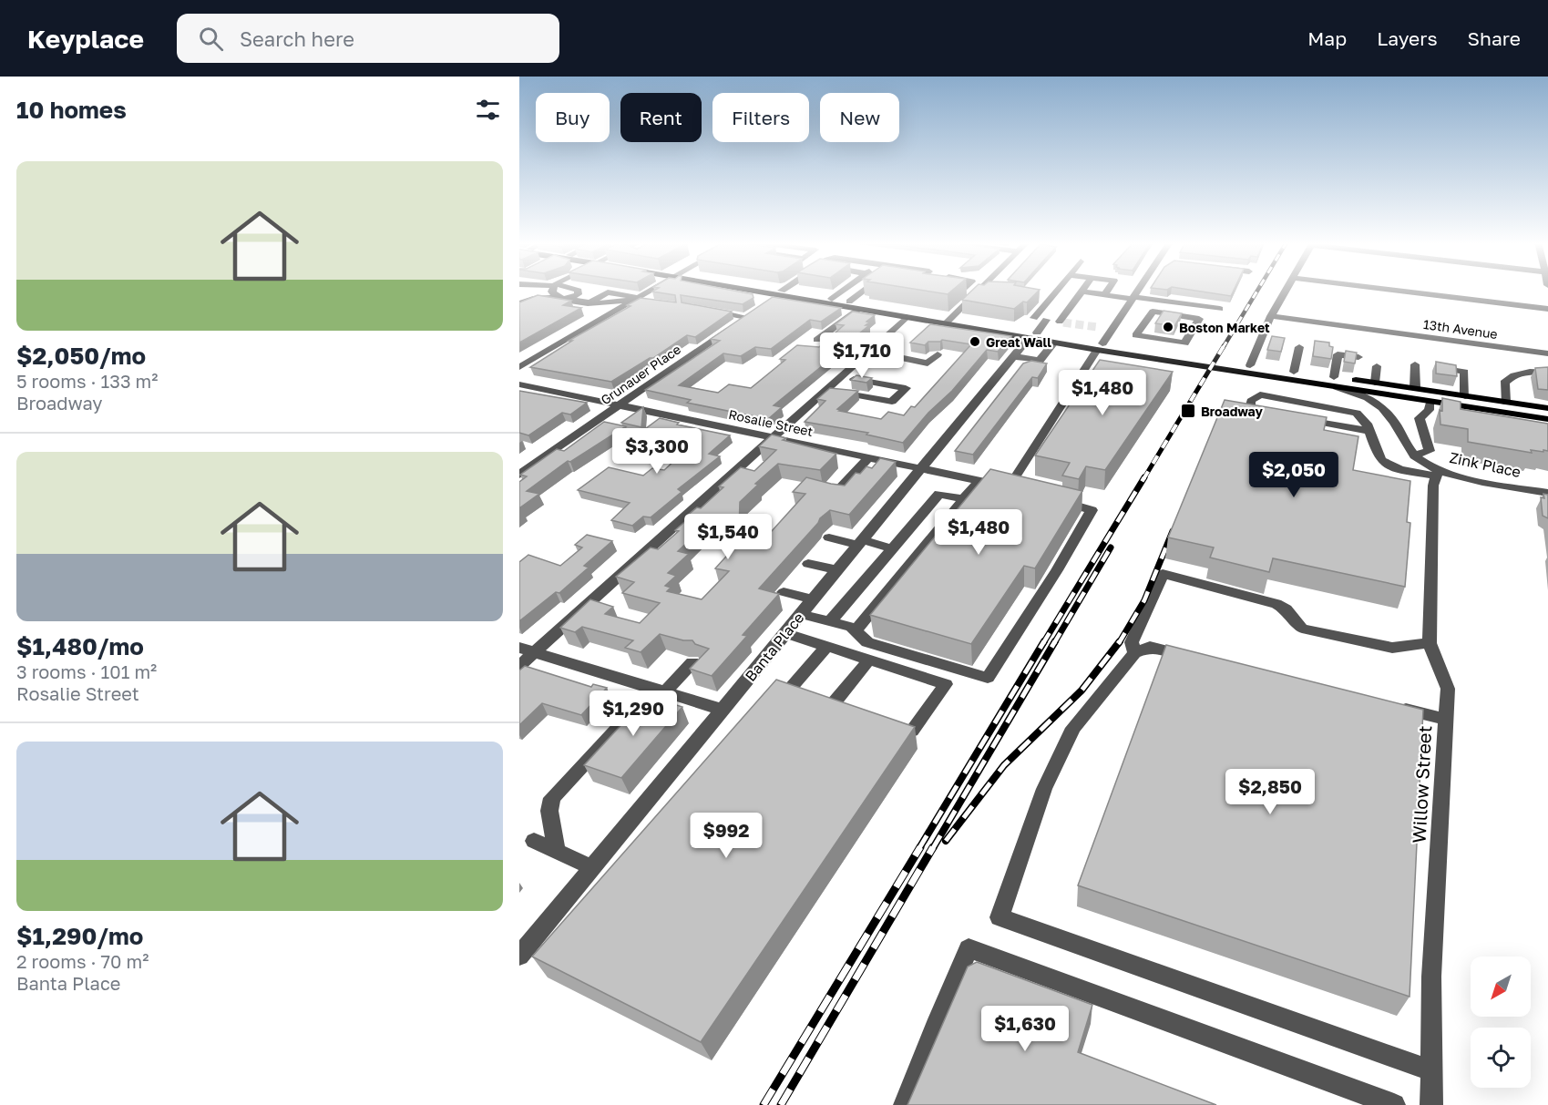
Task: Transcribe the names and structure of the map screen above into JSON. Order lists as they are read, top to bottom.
{
  "streets": {
    "street": [
      "13th Avenue",
      "Grunauer Place",
      "Rosalie Street",
      "Zink Place",
      "Banta Place",
      "Willow Street"
    ]
  },
  "crossings": [
    ["Grunauer Place", "Rosalie Street"],
    ["Rosalie Street", "Banta Place"],
    ["Zink Place", "Willow Street"]
  ],
  "places": {
    "other": ["Boston Market", "Great Wall"],
    "transit": ["Broadway"]
  },
  "north": "bottom left",
  "page": {
    "header": "Keyplace",
    "search": "Search here",
    "nav": ["Map", "Layers", "Share"],
    "heading": "10 homes",
    "chip": [
      "Buy",
      "Rent",
      "Filters",
      "New"
    ],
    "list": [
      {
        "name": "$2,050/mo",
        "note": "5 rooms · 133 m² · Broadway"
      },
      {
        "name": "$1,480/mo",
        "note": "3 rooms · 101 m² · Rosalie Street"
      },
      {
        "name": "$1,290/mo",
        "note": "2 rooms · 70 m² · Banta Place"
      }
    ],
    "price": [
      "$1,710",
      "$1,480",
      "$3,300",
      "$2,050",
      "$1,480",
      "$1,540",
      "$1,290",
      "$2,850",
      "$992",
      "$1,630"
    ]
  }
}
